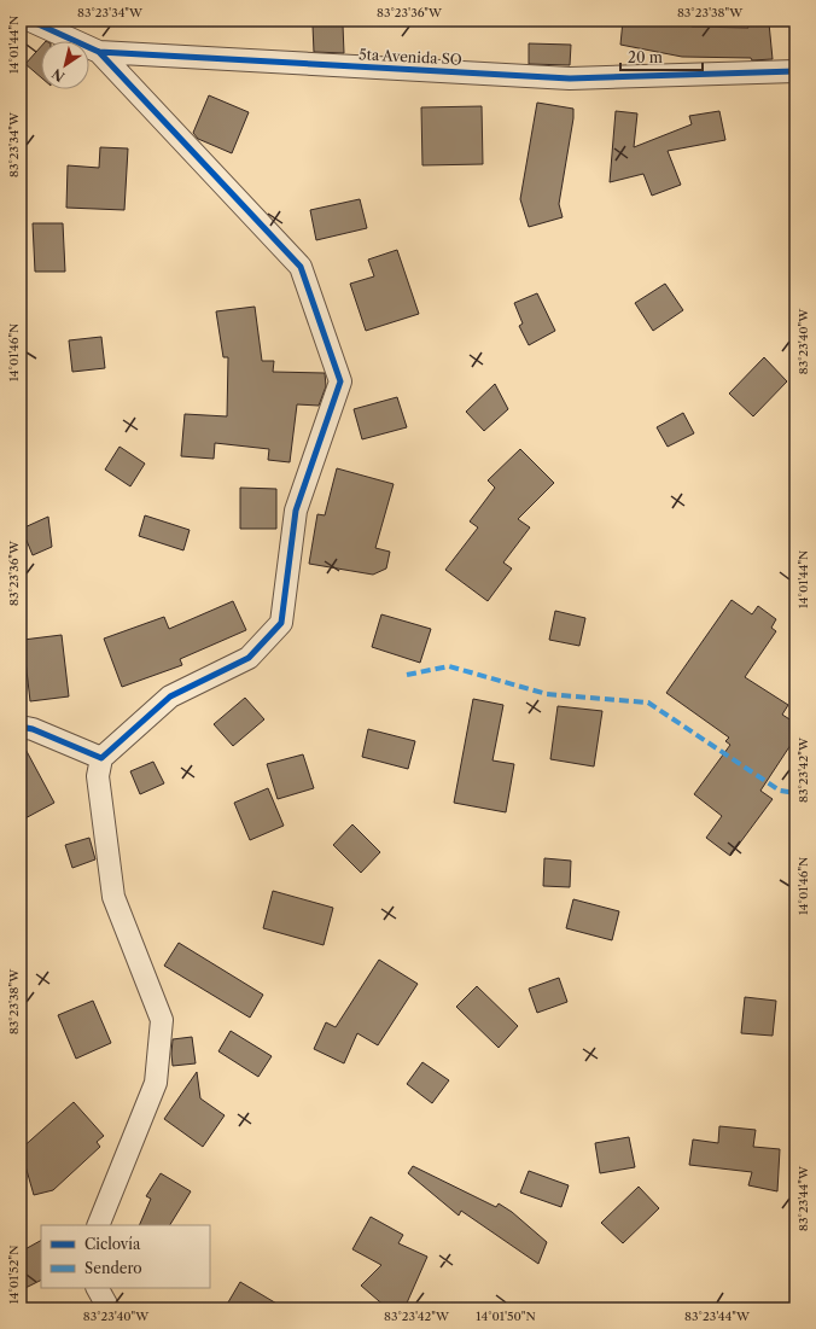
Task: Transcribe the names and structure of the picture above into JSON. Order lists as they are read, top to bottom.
{
  "streets": {
    "street": ["5ta Avenida SO"]
  },
  "legend": ["Ciclovía", "Sendero"],
  "scale_bar": "20 m",
  "north": "bottom left",
  "coordinates": [
    "83°23'34\"W",
    "83°23'36\"W",
    "83°23'38\"W",
    "14°01'44\"N",
    "83°23'40\"W",
    "14°01'46\"N",
    "83°23'42\"W",
    "83°23'44\"W",
    "14°01'52\"N",
    "14°01'50\"N"
  ]
}
